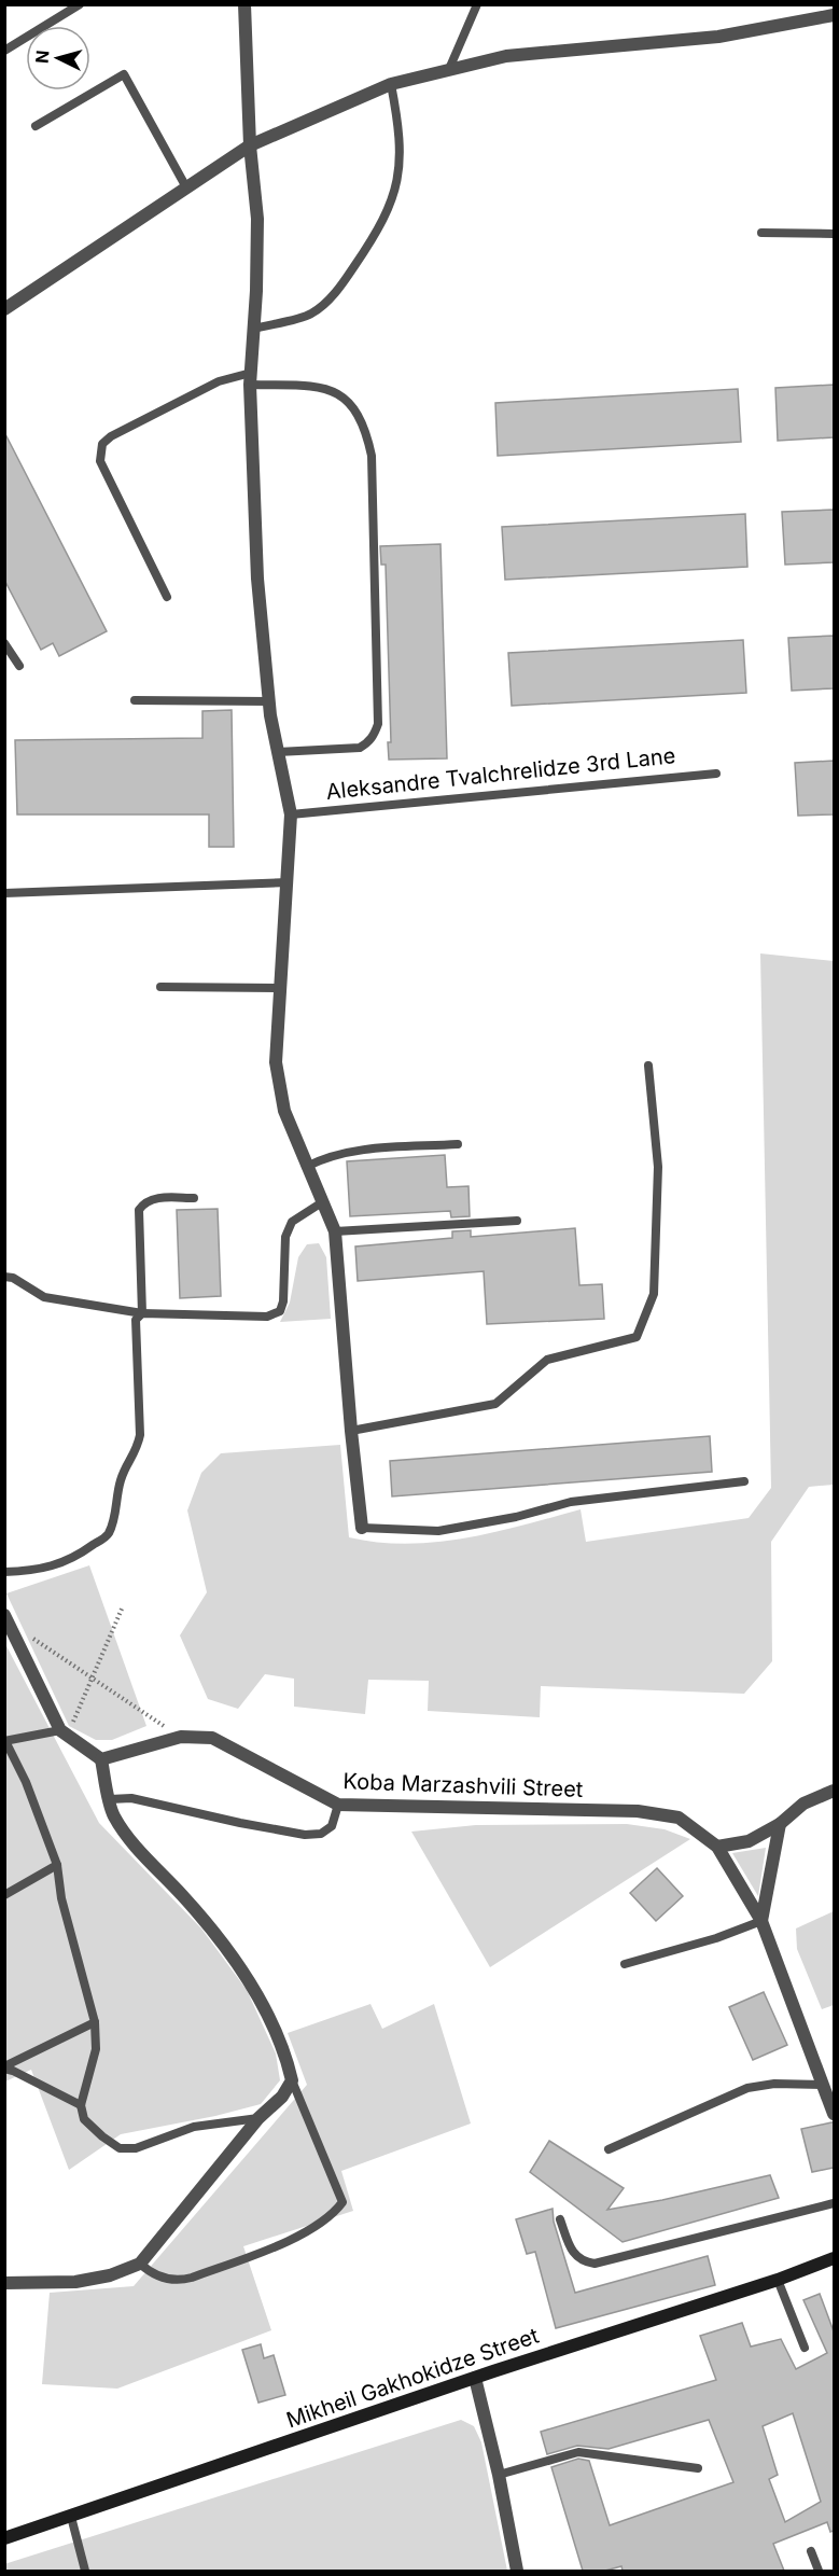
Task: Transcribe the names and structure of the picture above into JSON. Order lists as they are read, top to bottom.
{
  "streets": {
    "main road": ["Mikheil Gakhokidze Street"],
    "street": ["Koba Marzashvili Street"],
    "lane": ["Aleksandre Tvalchrelidze 3rd Lane"]
  },
  "north": "left"
}
